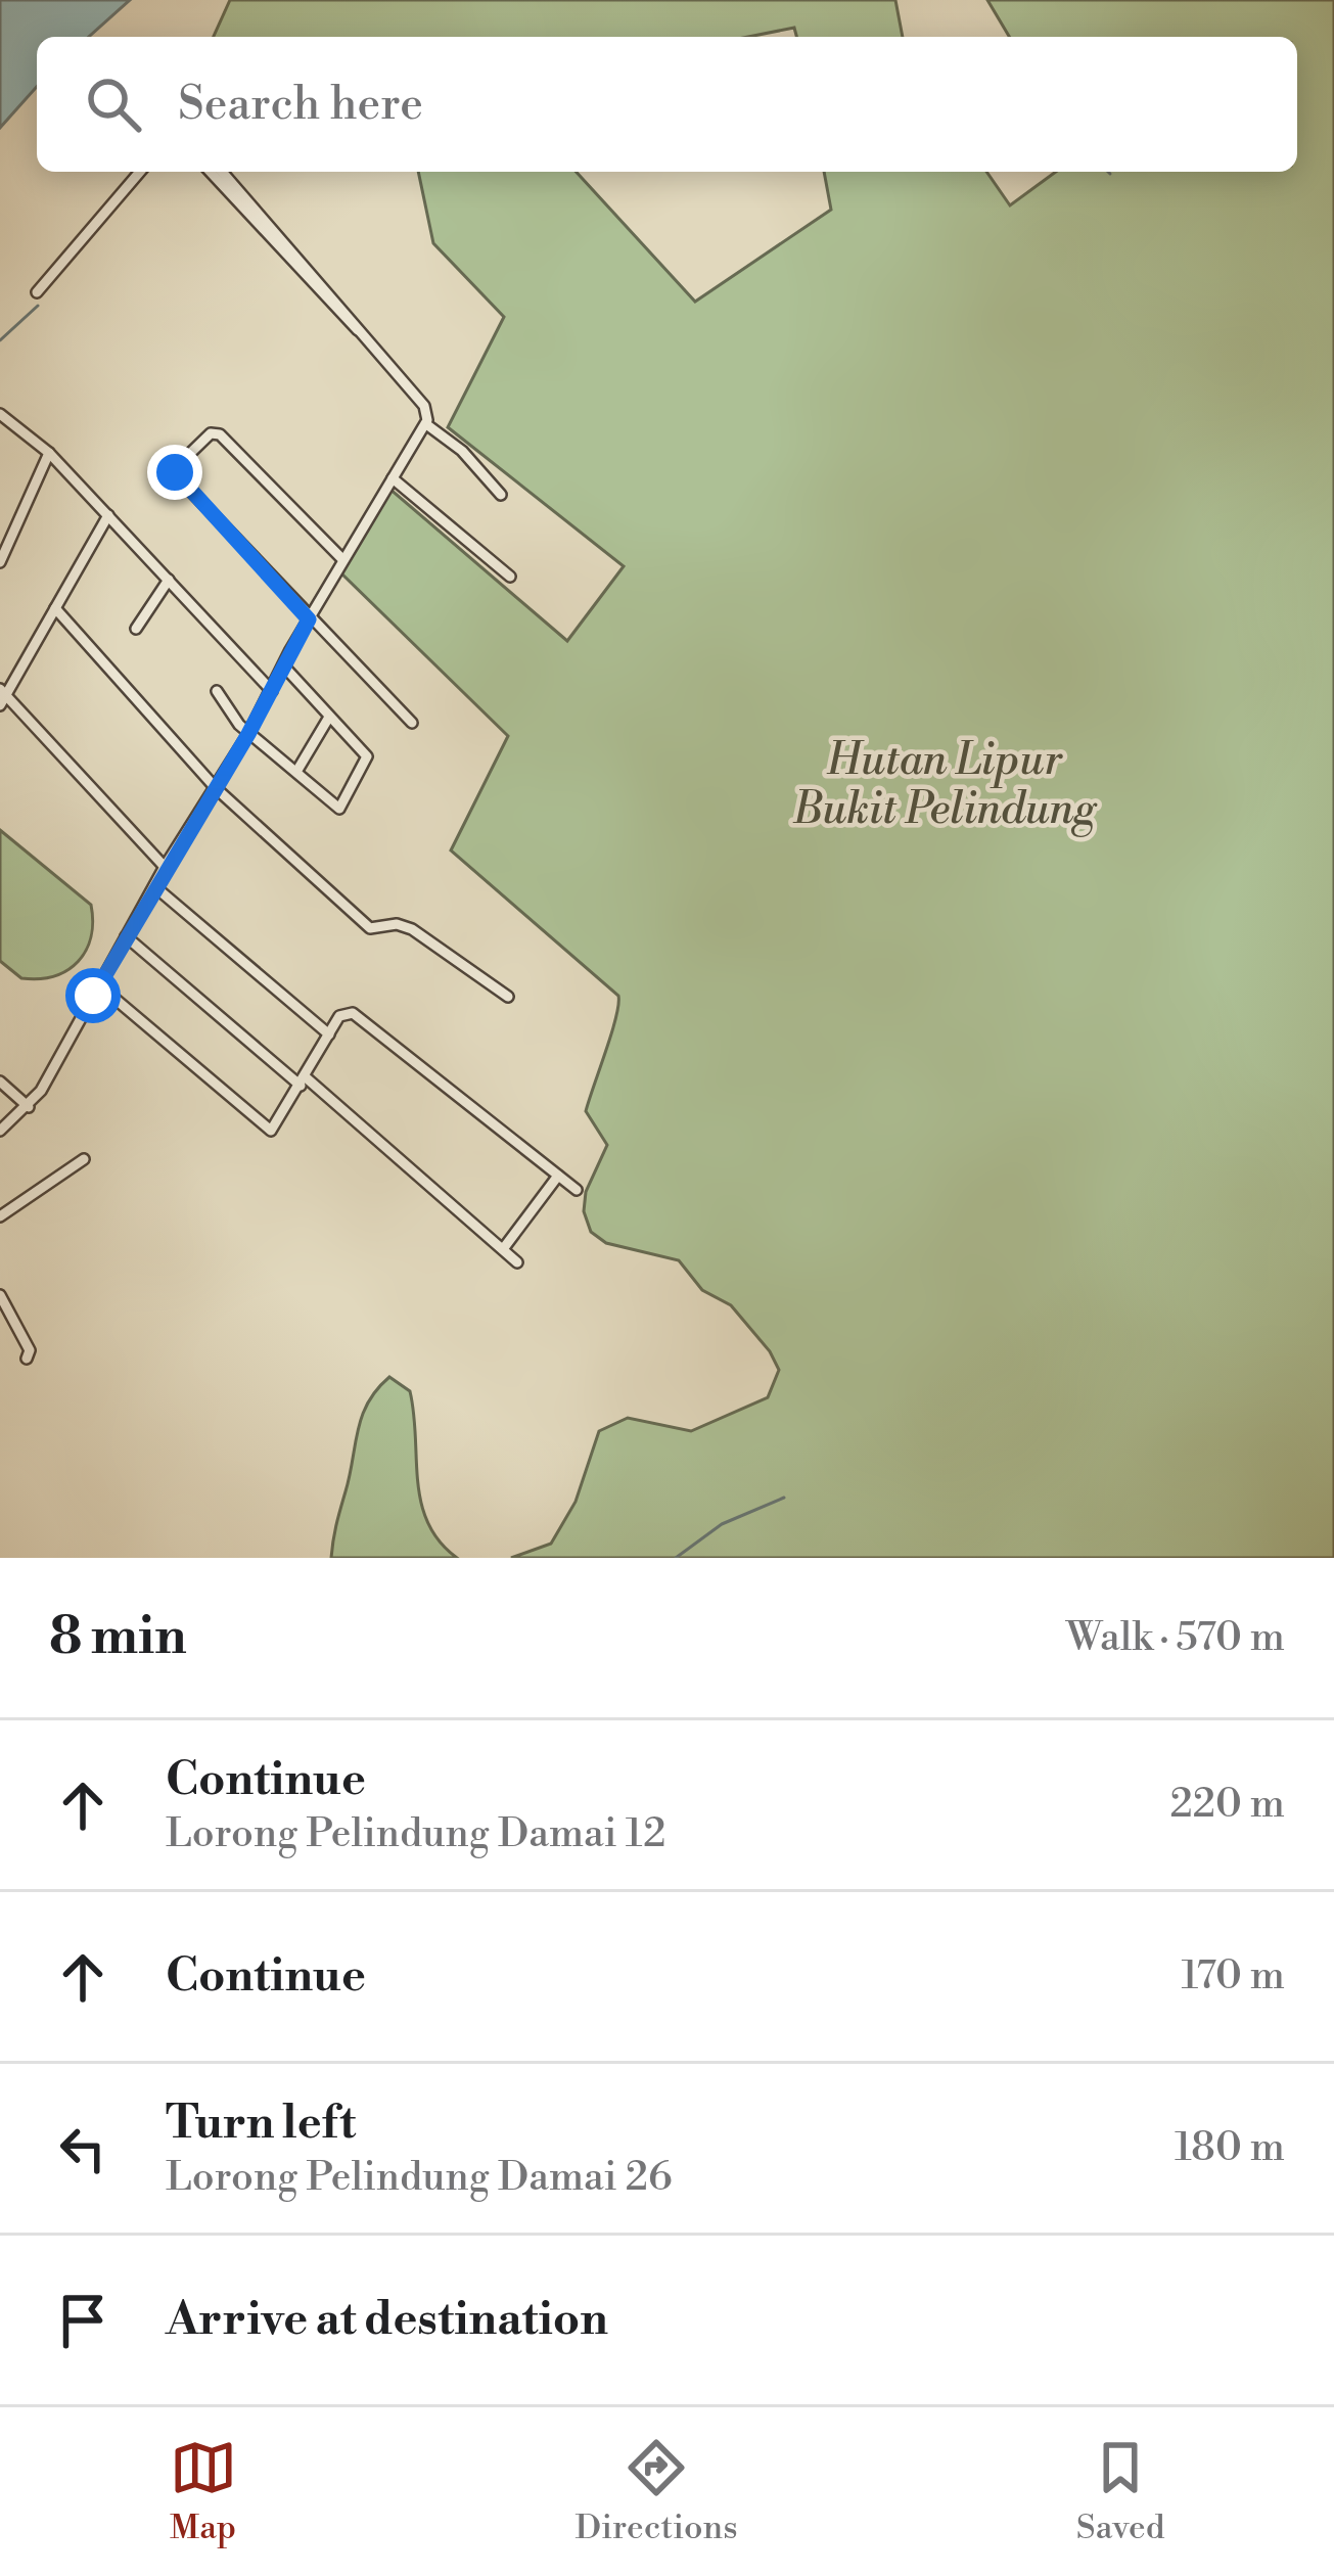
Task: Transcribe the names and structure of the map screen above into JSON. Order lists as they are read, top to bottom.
{
  "parks": ["Hutan Lipur Bukit Pelindung"],
  "page": {
    "search": "Search here",
    "heading": ["8 min", "Walk · 570 m"],
    "list": [
      ["Continue", "Lorong Pelindung Damai 12", "220 m"],
      ["Continue", "170 m"],
      ["Turn left", "Lorong Pelindung Damai 26", "180 m"],
      "Arrive at destination"
    ],
    "nav": ["Map", "Directions", "Saved"]
  }
}
